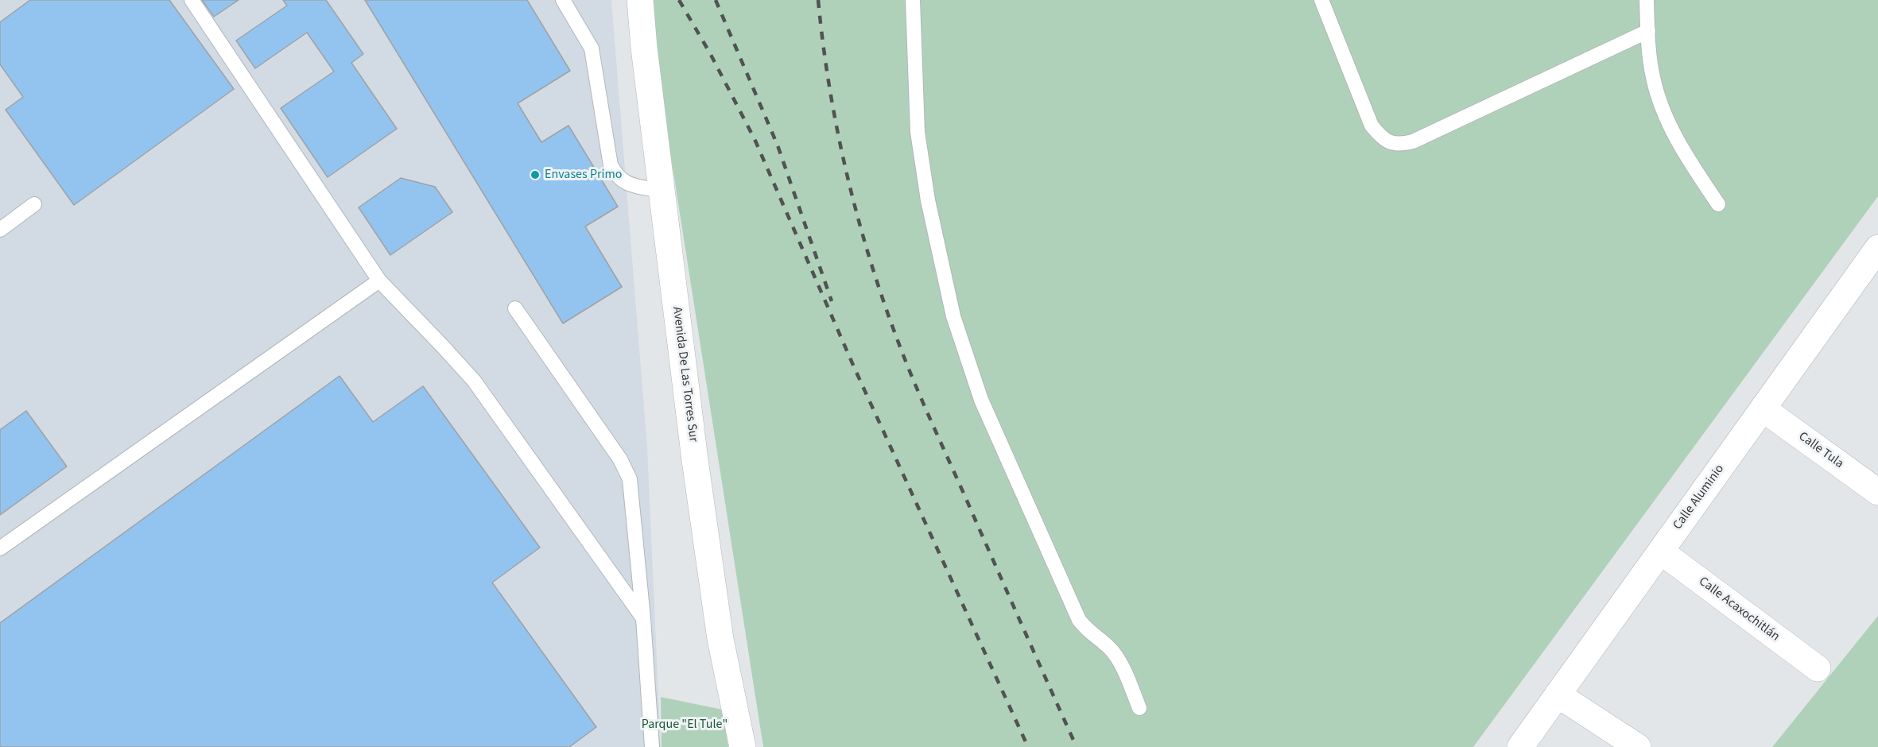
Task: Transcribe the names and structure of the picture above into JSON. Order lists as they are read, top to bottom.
{
  "streets": {
    "street": [
      "Avenida De Las Torres Sur",
      "Calle Tula",
      "Calle Aluminio",
      "Calle Acaxochitlán"
    ]
  },
  "crossings": [
    ["Calle Tula", "Calle Aluminio"],
    ["Calle Aluminio", "Calle Acaxochitlán"]
  ],
  "parks": ["Parque \"El Tule\""],
  "places": ["Envases Primo"]
}
